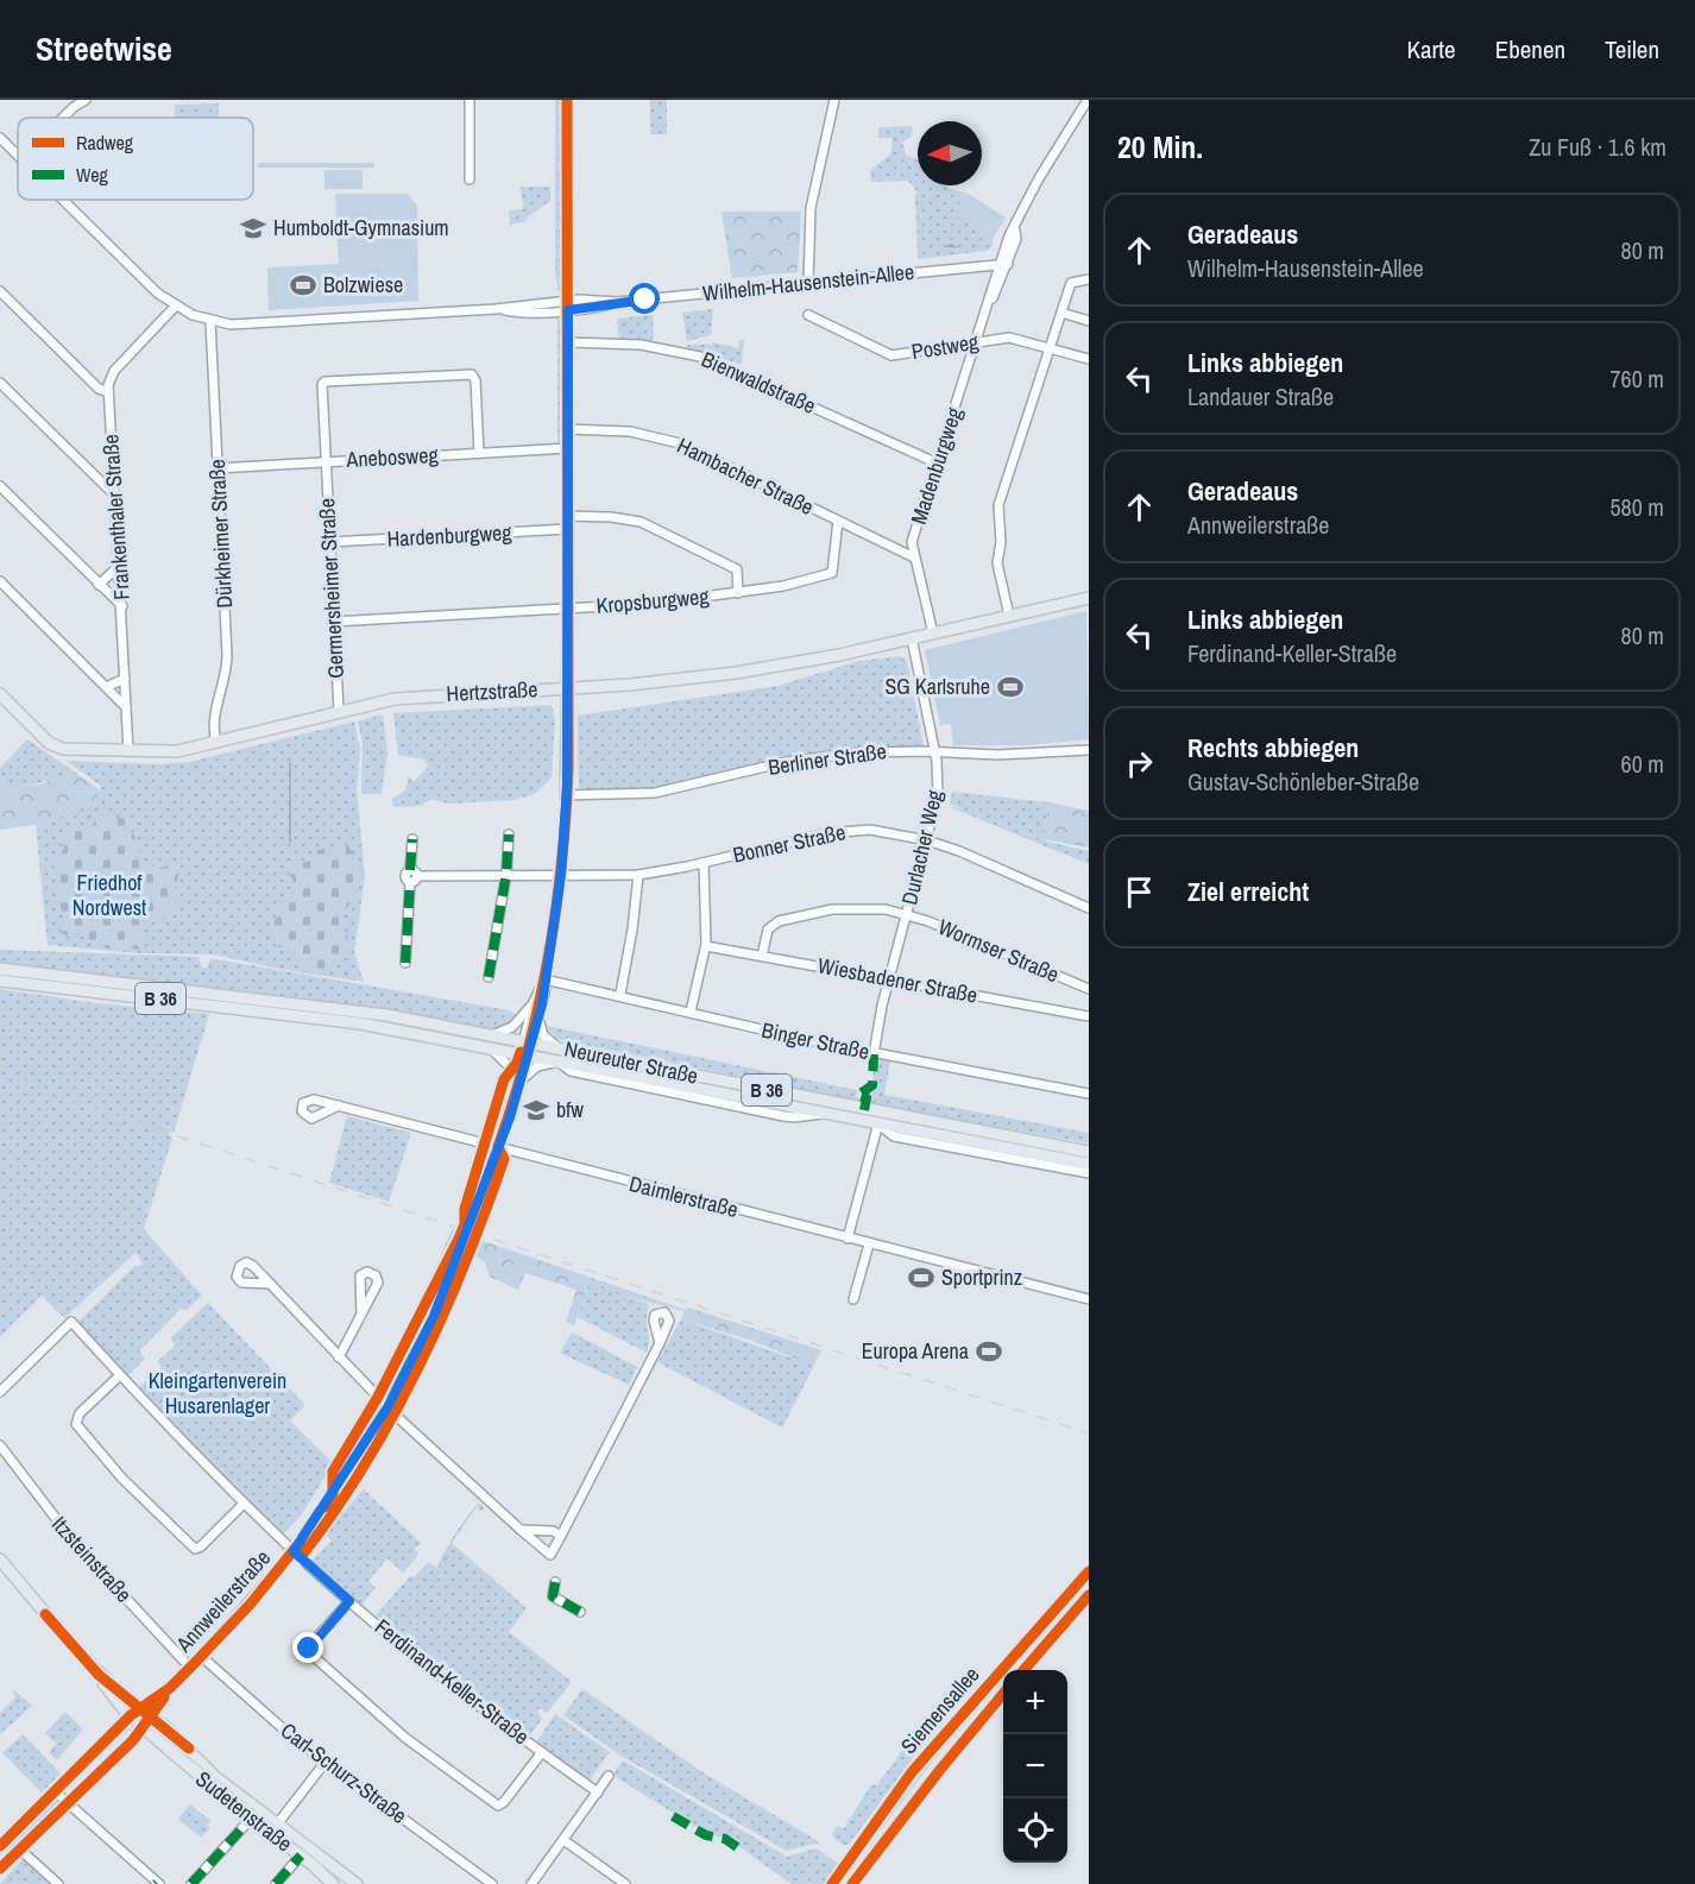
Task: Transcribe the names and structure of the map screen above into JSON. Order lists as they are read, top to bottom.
{
  "streets": {
    "main road": [
      "Hertzstraße",
      "B 36",
      "Neureuter Straße",
      "Siemensallee",
      "Sudetenstraße"
    ],
    "street": [
      "Wilhelm-Hausenstein-Allee",
      "Postweg",
      "Bienwaldstraße",
      "Anebosweg",
      "Madenburgweg",
      "Hambacher Straße",
      "Frankenthaler Straße",
      "Dürkheimer Straße",
      "Hardenburgweg",
      "Germersheimer Straße",
      "Kropsburgweg",
      "Berliner Straße",
      "Bonner Straße",
      "Durlacher Weg",
      "Wormser Straße",
      "Wiesbadener Straße",
      "Binger Straße",
      "Daimlerstraße",
      "Itzsteinstraße",
      "Annweilerstraße",
      "Ferdinand-Keller-Straße",
      "Carl-Schurz-Straße"
    ]
  },
  "crossings": [
    ["Wilhelm-Hausenstein-Allee", "Madenburgweg"],
    ["Wilhelm-Hausenstein-Allee", "Frankenthaler Straße"],
    ["Wilhelm-Hausenstein-Allee", "Dürkheimer Straße"],
    ["Postweg", "Madenburgweg"],
    ["Bienwaldstraße", "Madenburgweg"],
    ["Anebosweg", "Dürkheimer Straße"],
    ["Anebosweg", "Germersheimer Straße"],
    ["Madenburgweg", "Hambacher Straße"],
    ["Madenburgweg", "Hertzstraße"],
    ["Hambacher Straße", "Kropsburgweg"],
    ["Frankenthaler Straße", "Hertzstraße"],
    ["Dürkheimer Straße", "Hertzstraße"],
    ["Hardenburgweg", "Germersheimer Straße"],
    ["Germersheimer Straße", "Kropsburgweg"],
    ["Germersheimer Straße", "Hertzstraße"],
    ["Hertzstraße", "Durlacher Weg"],
    ["Berliner Straße", "Durlacher Weg"],
    ["Bonner Straße", "Durlacher Weg"],
    ["Durlacher Weg", "Wormser Straße"],
    ["Durlacher Weg", "Wiesbadener Straße"],
    ["Durlacher Weg", "Binger Straße"],
    ["Wormser Straße", "Wiesbadener Straße"],
    ["Neureuter Straße", "Annweilerstraße"],
    ["Daimlerstraße", "Annweilerstraße"],
    ["Itzsteinstraße", "Annweilerstraße"],
    ["Annweilerstraße", "Ferdinand-Keller-Straße"],
    ["Annweilerstraße", "Carl-Schurz-Straße"],
    ["Annweilerstraße", "Sudetenstraße"],
    ["Carl-Schurz-Straße", "Sudetenstraße"]
  ],
  "parks": ["Friedhof Nordwest", "Kleingartenverein Husarenlager"],
  "places": {
    "school or university": ["Humboldt-Gymnasium", "bfw"],
    "sports": [
      "Bolzwiese",
      "SG Karlsruhe",
      "Sportprinz",
      "Europa Arena"
    ]
  },
  "legend": ["Radweg", "Weg"],
  "north": "left",
  "page": {
    "header": "Streetwise",
    "nav": ["Karte", "Ebenen", "Teilen"],
    "heading": ["20 Min.", "Zu Fuß · 1.6 km"],
    "list": [
      ["Geradeaus", "Wilhelm-Hausenstein-Allee", "80 m"],
      ["Links abbiegen", "Landauer Straße", "760 m"],
      ["Geradeaus", "Annweilerstraße", "580 m"],
      ["Links abbiegen", "Ferdinand-Keller-Straße", "80 m"],
      ["Rechts abbiegen", "Gustav-Schönleber-Straße", "60 m"],
      "Ziel erreicht"
    ],
    "map_buttons": ["+", "−"]
  }
}
